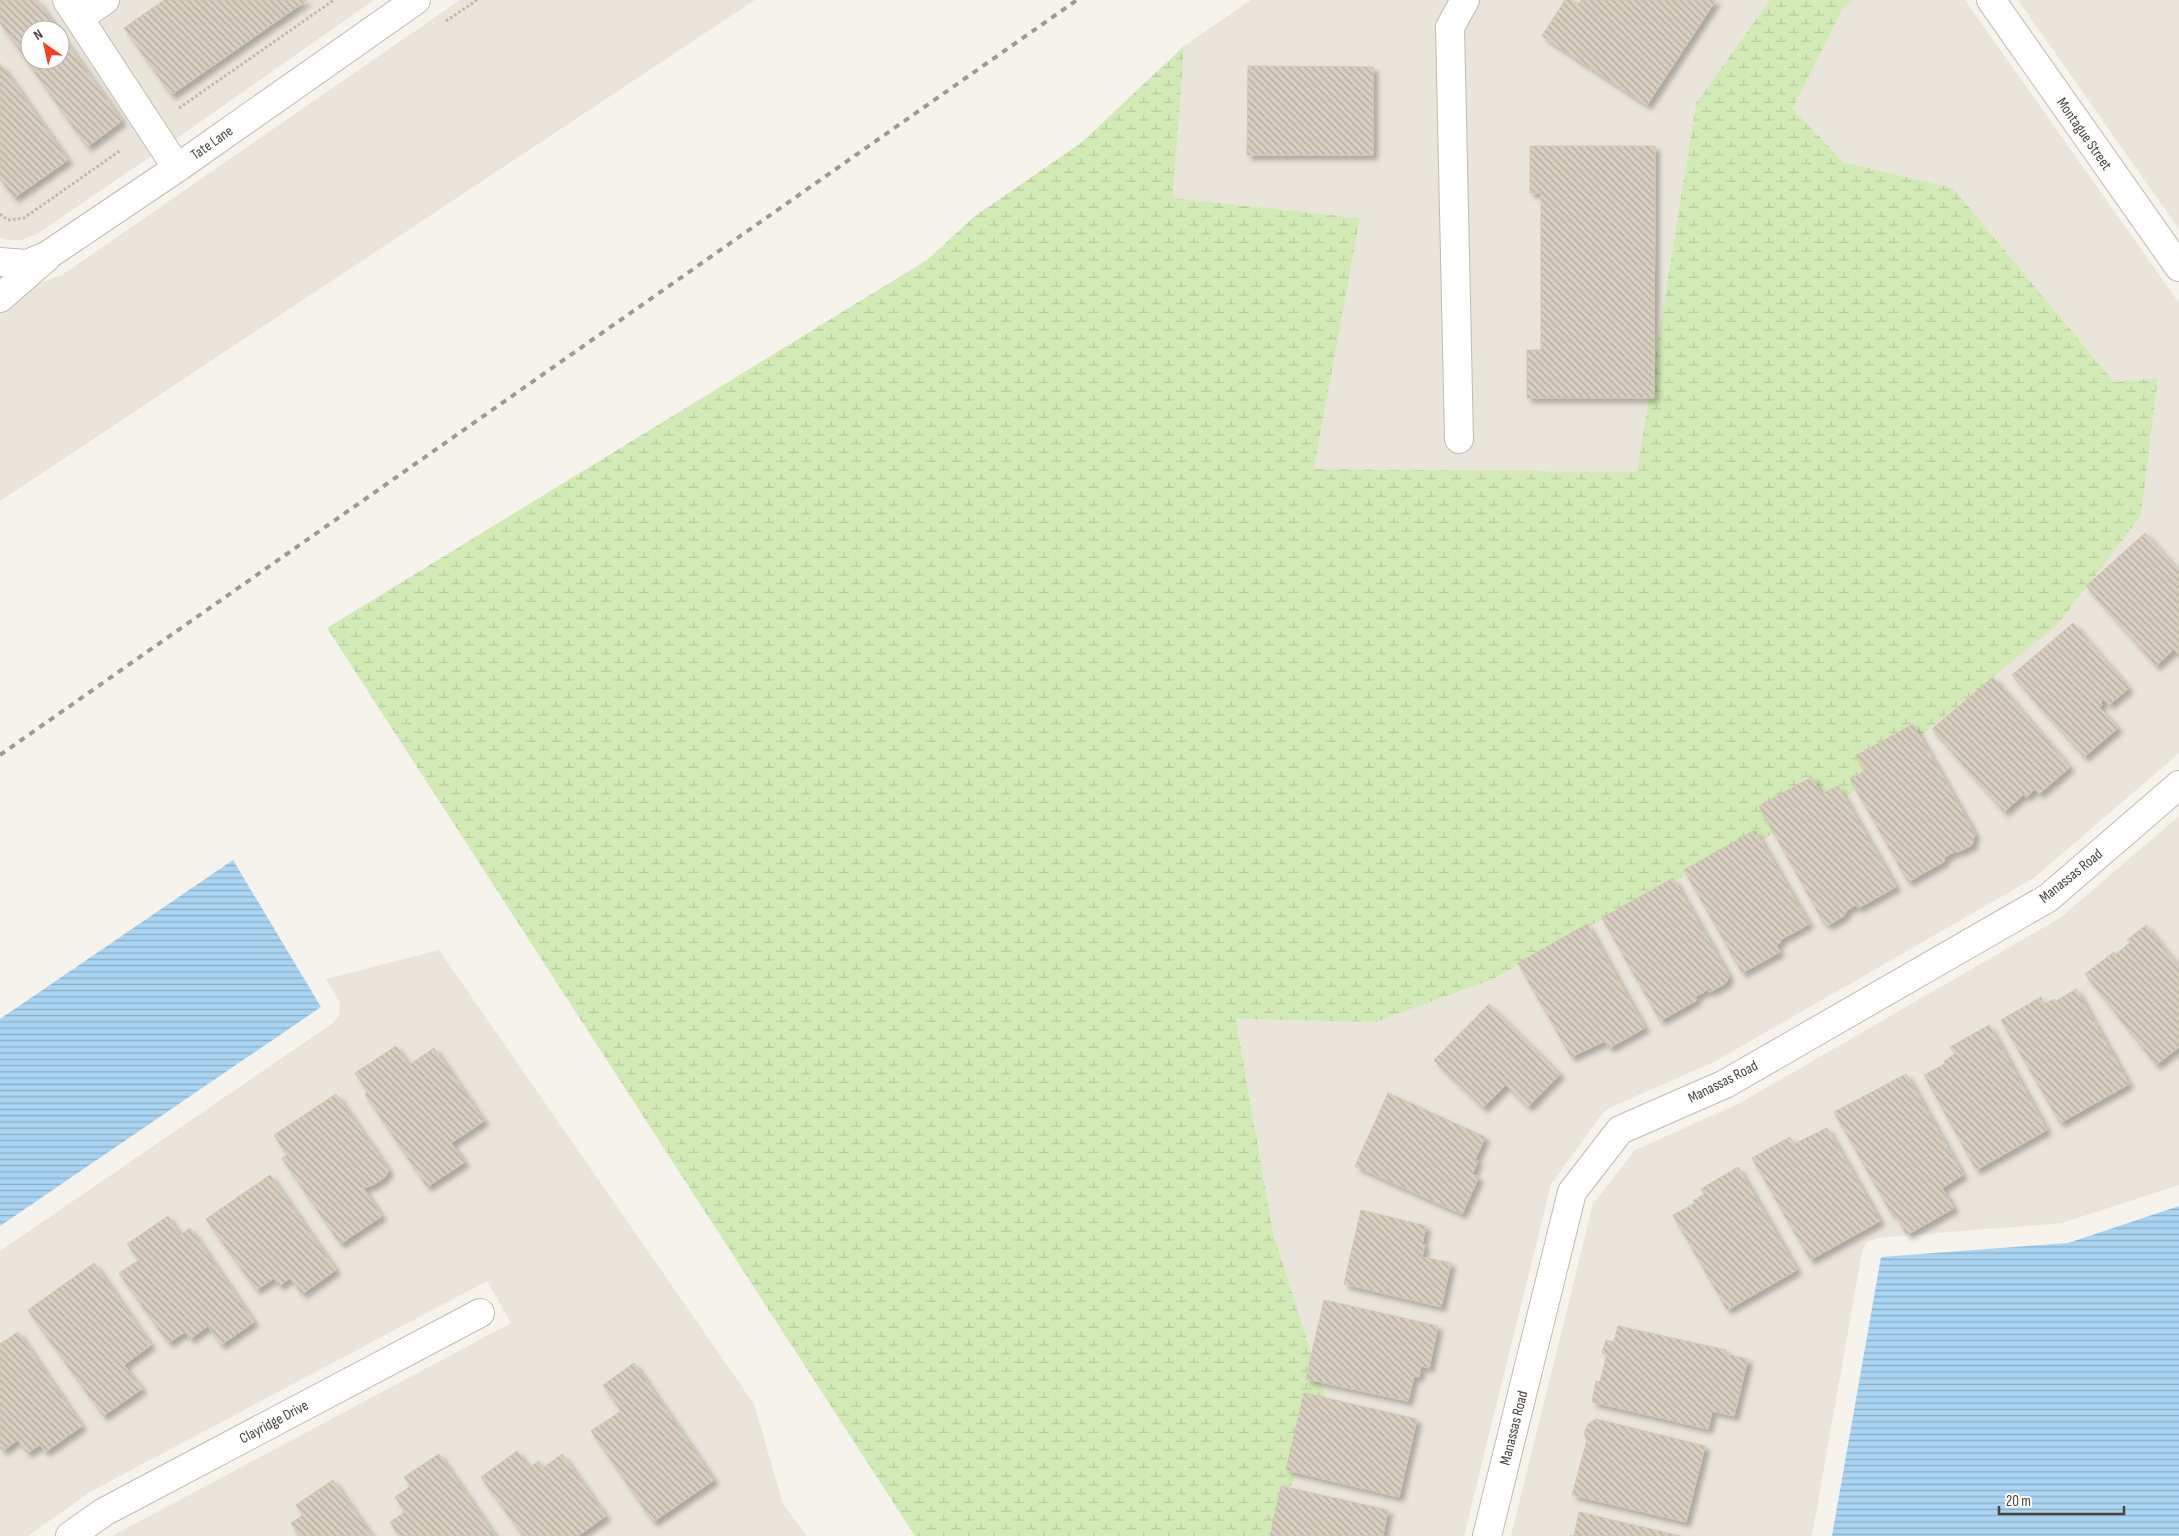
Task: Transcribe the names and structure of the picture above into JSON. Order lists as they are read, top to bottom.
{
  "streets": {
    "street": [
      "Montague Street",
      "Tate Lane",
      "Manassas Road",
      "Clayridge Drive"
    ]
  },
  "scale_bar": "20 m",
  "north": "top left"
}
